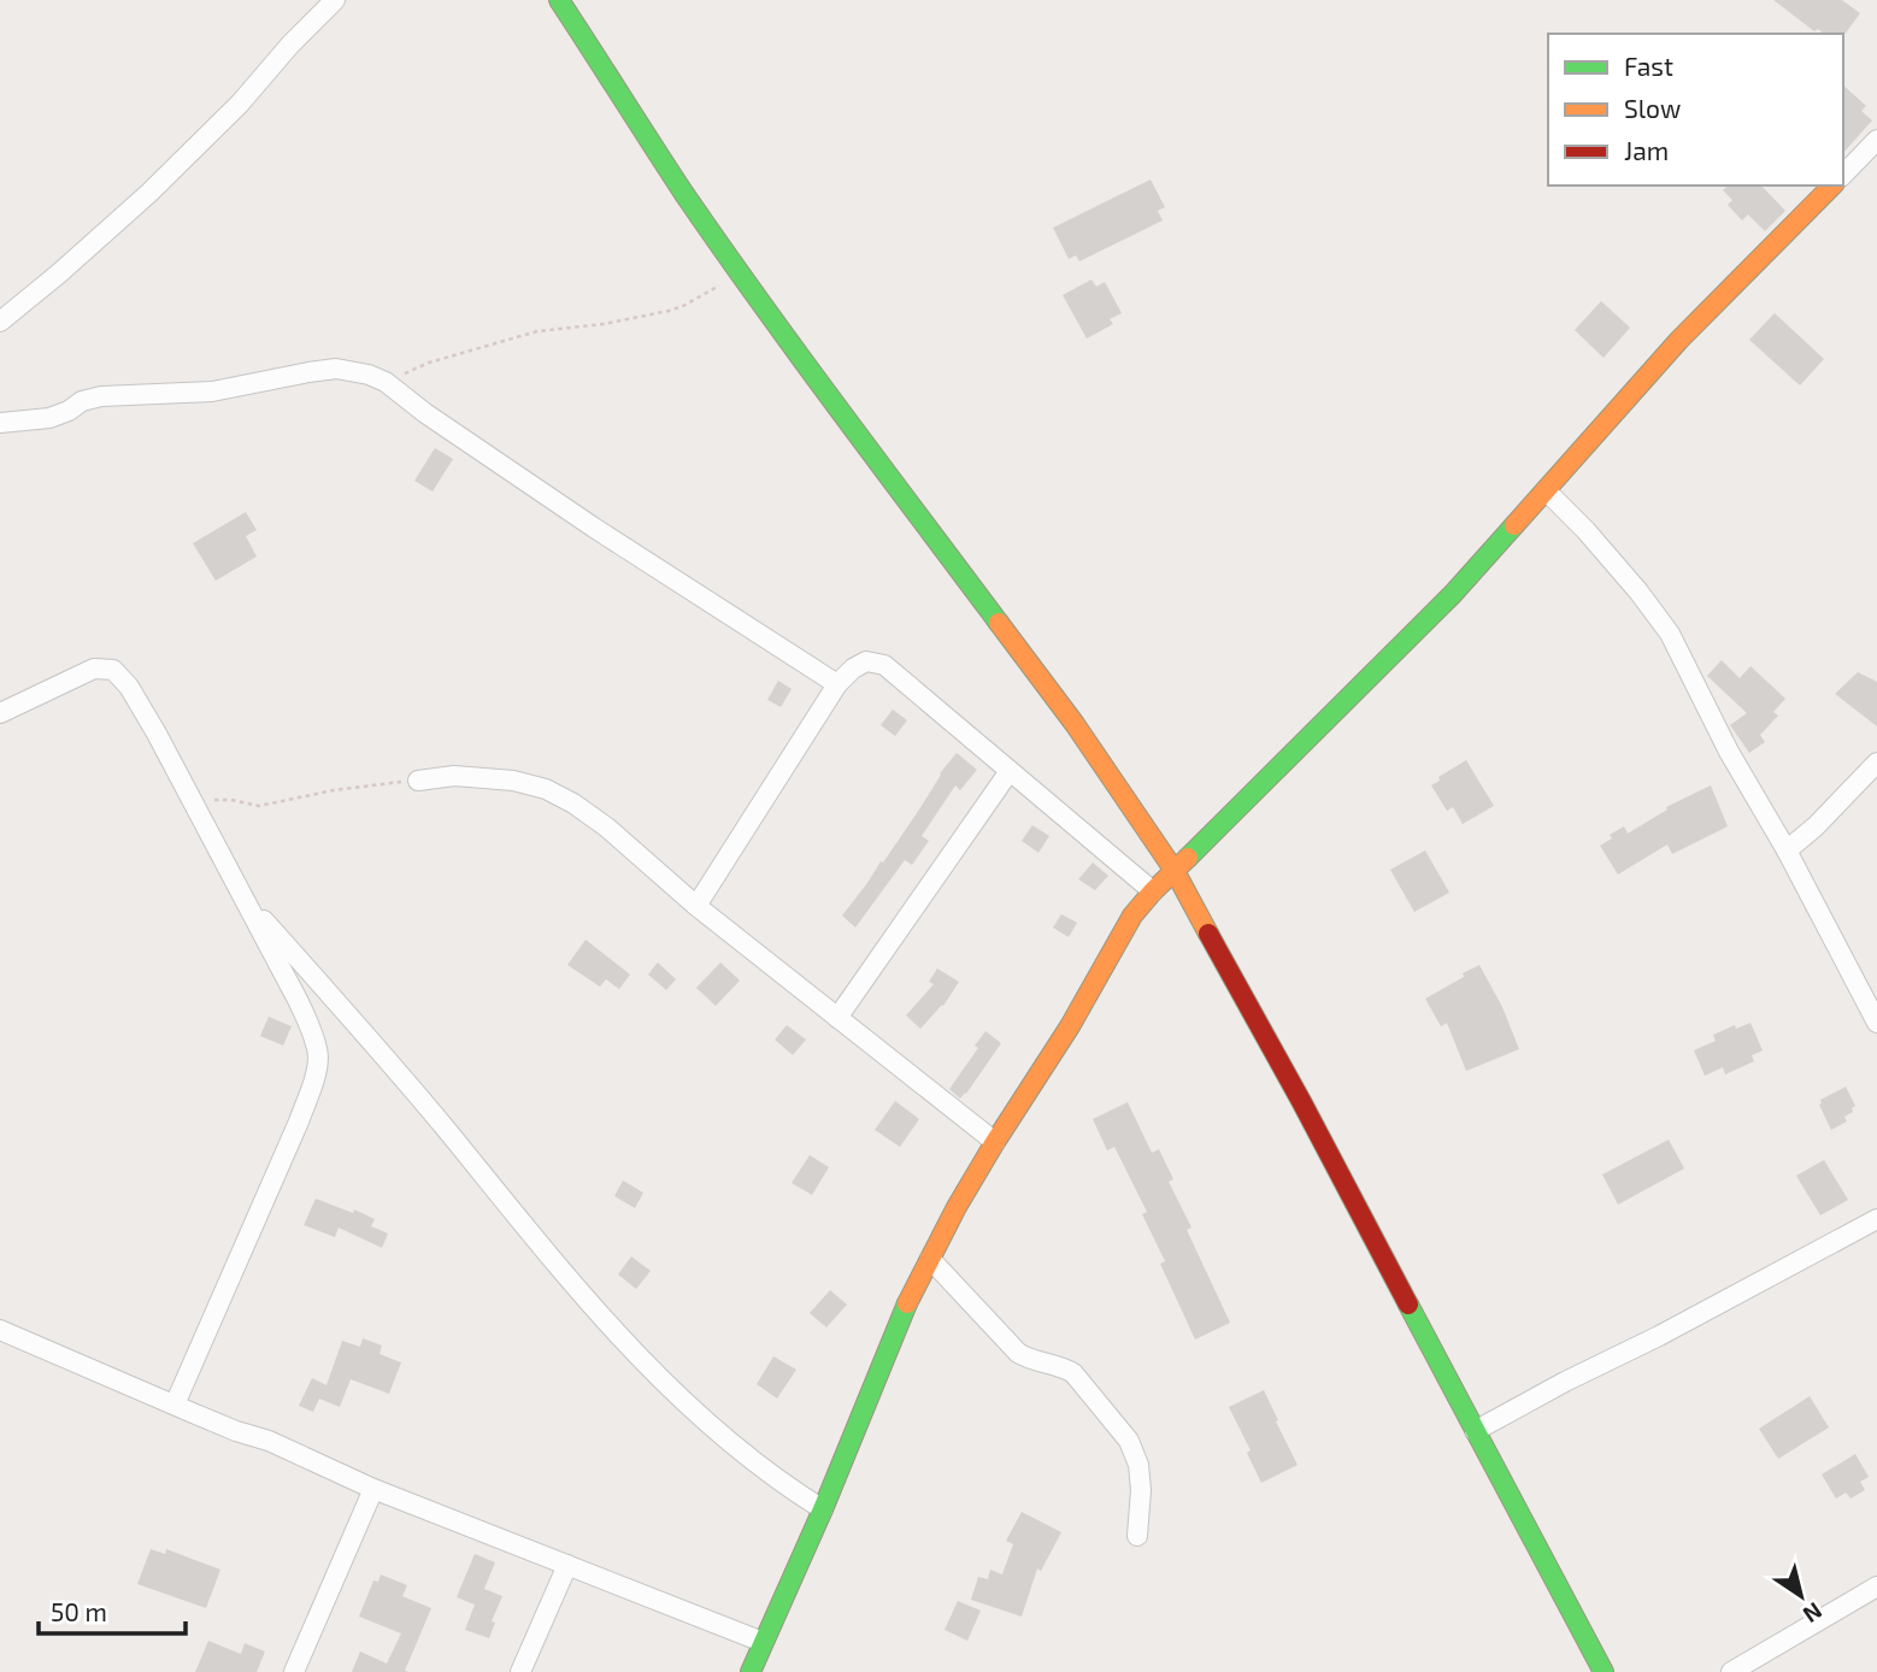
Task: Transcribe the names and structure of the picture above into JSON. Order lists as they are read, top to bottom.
{
  "legend": ["Fast", "Slow", "Jam"],
  "scale_bar": "50 m",
  "north": "bottom right"
}
